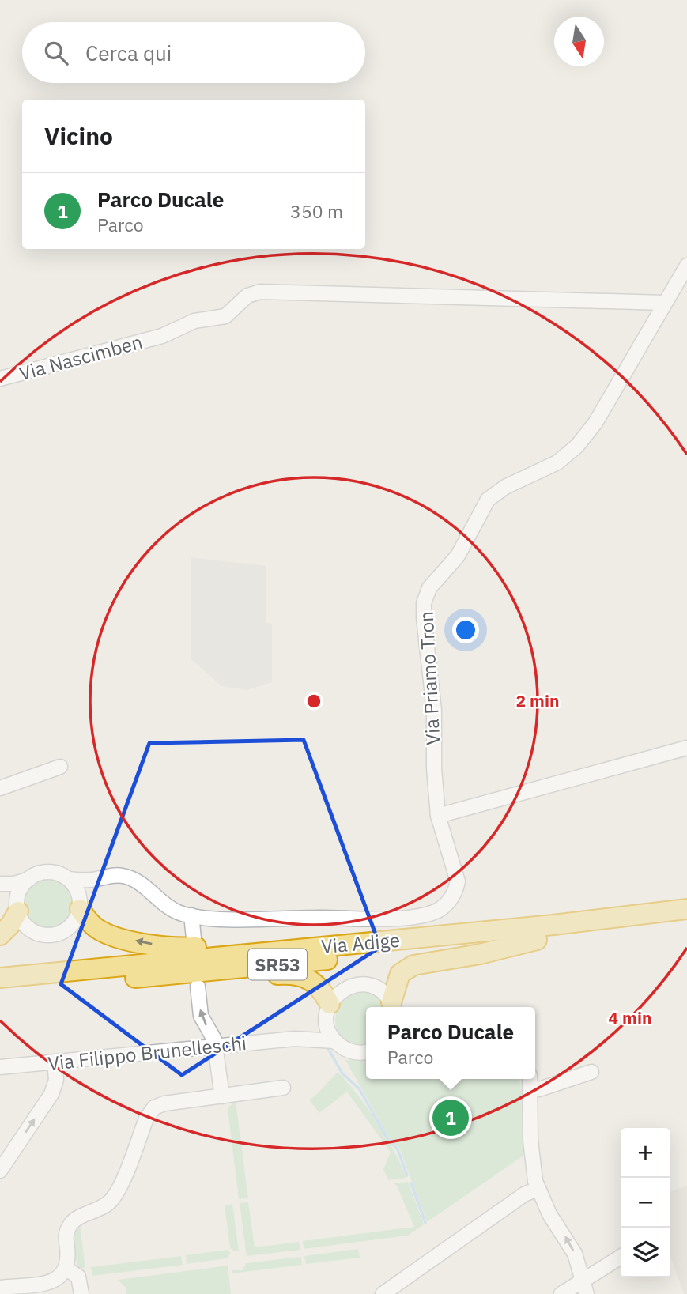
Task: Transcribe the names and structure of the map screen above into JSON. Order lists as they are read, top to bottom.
{
  "streets": {
    "highway": ["Via Adige", "SR53"],
    "street": ["Via Nascimben", "Via Priamo Tron", "Via Filippo Brunelleschi"]
  },
  "crossings": [
    ["Via Nascimben", "Via Priamo Tron"]
  ],
  "north": "bottom",
  "page": {
    "search": "Cerca qui",
    "heading": "Vicino",
    "list": [
      {
        "mark": "1",
        "name": "Parco Ducale",
        "note": "Parco",
        "value": "350 m"
      }
    ],
    "popup": ["Parco Ducale", "Parco"],
    "pins": "1",
    "map_buttons": ["+", "−"]
  },
  "rings": ["2 min", "4 min"]
}
